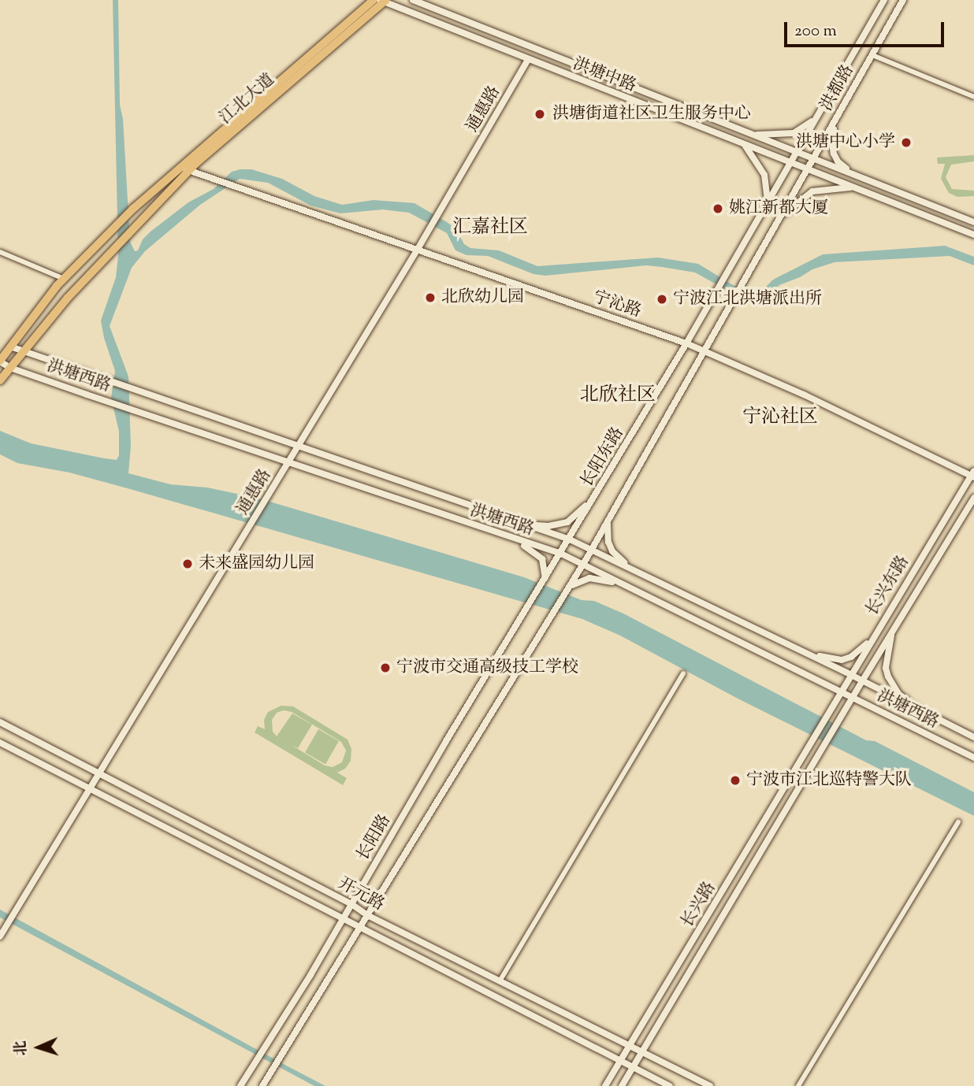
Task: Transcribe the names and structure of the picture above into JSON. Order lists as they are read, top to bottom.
{
  "streets": {
    "main road": [
      "洪塘中路",
      "洪都路",
      "江北大道",
      "通惠路",
      "宁沁路",
      "洪塘西路",
      "长阳东路",
      "长兴东路",
      "长阳路",
      "开元路",
      "长兴路"
    ]
  },
  "crossings": [
    ["洪塘中路", "洪都路"],
    ["洪塘中路", "江北大道"],
    ["洪塘中路", "通惠路"],
    ["洪都路", "长阳东路"],
    ["江北大道", "宁沁路"],
    ["江北大道", "洪塘西路"],
    ["通惠路", "宁沁路"],
    ["通惠路", "洪塘西路"],
    ["通惠路", "开元路"],
    ["宁沁路", "长阳东路"],
    ["宁沁路", "长兴东路"],
    ["洪塘西路", "长阳东路"],
    ["洪塘西路", "长兴东路"],
    ["长阳东路", "长阳路"],
    ["长兴东路", "长兴路"],
    ["长阳路", "开元路"],
    ["开元路", "长兴路"]
  ],
  "districts": ["汇嘉社区", "北欣社区", "宁沁社区"],
  "places": [
    "洪塘街道社区卫生服务中心",
    "洪塘中心小学",
    "姚江新都大厦",
    "北欣幼儿园",
    "宁波江北洪塘派出所",
    "未来盛园幼儿园",
    "宁波市交通高级技工学校",
    "宁波市江北巡特警大队"
  ],
  "scale_bar": "200 m",
  "north": "left"
}
